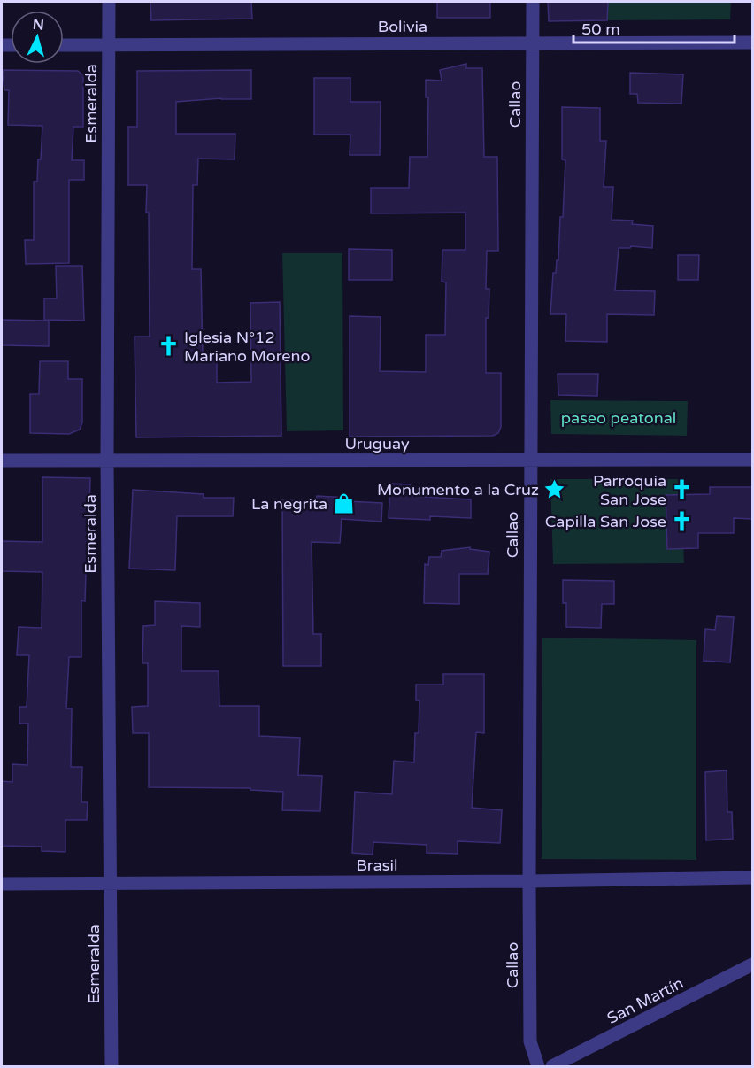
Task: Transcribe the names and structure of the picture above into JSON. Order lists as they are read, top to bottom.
{
  "streets": {
    "street": [
      "Bolivia",
      "Esmeralda",
      "Callao",
      "Uruguay",
      "Brasil",
      "San Martín"
    ]
  },
  "crossings": [
    ["Bolivia", "Esmeralda"],
    ["Bolivia", "Callao"],
    ["Esmeralda", "Uruguay"],
    ["Esmeralda", "Brasil"],
    ["Callao", "Uruguay"],
    ["Callao", "Brasil"]
  ],
  "parks": ["paseo peatonal"],
  "places": {
    "church": ["Iglesia N°12 Mariano Moreno", "Parroquia San Jose", "Capilla San Jose"],
    "place": ["Monumento a la Cruz"],
    "shop": ["La negrita"]
  },
  "scale_bar": "50 m",
  "north": "top"
}
